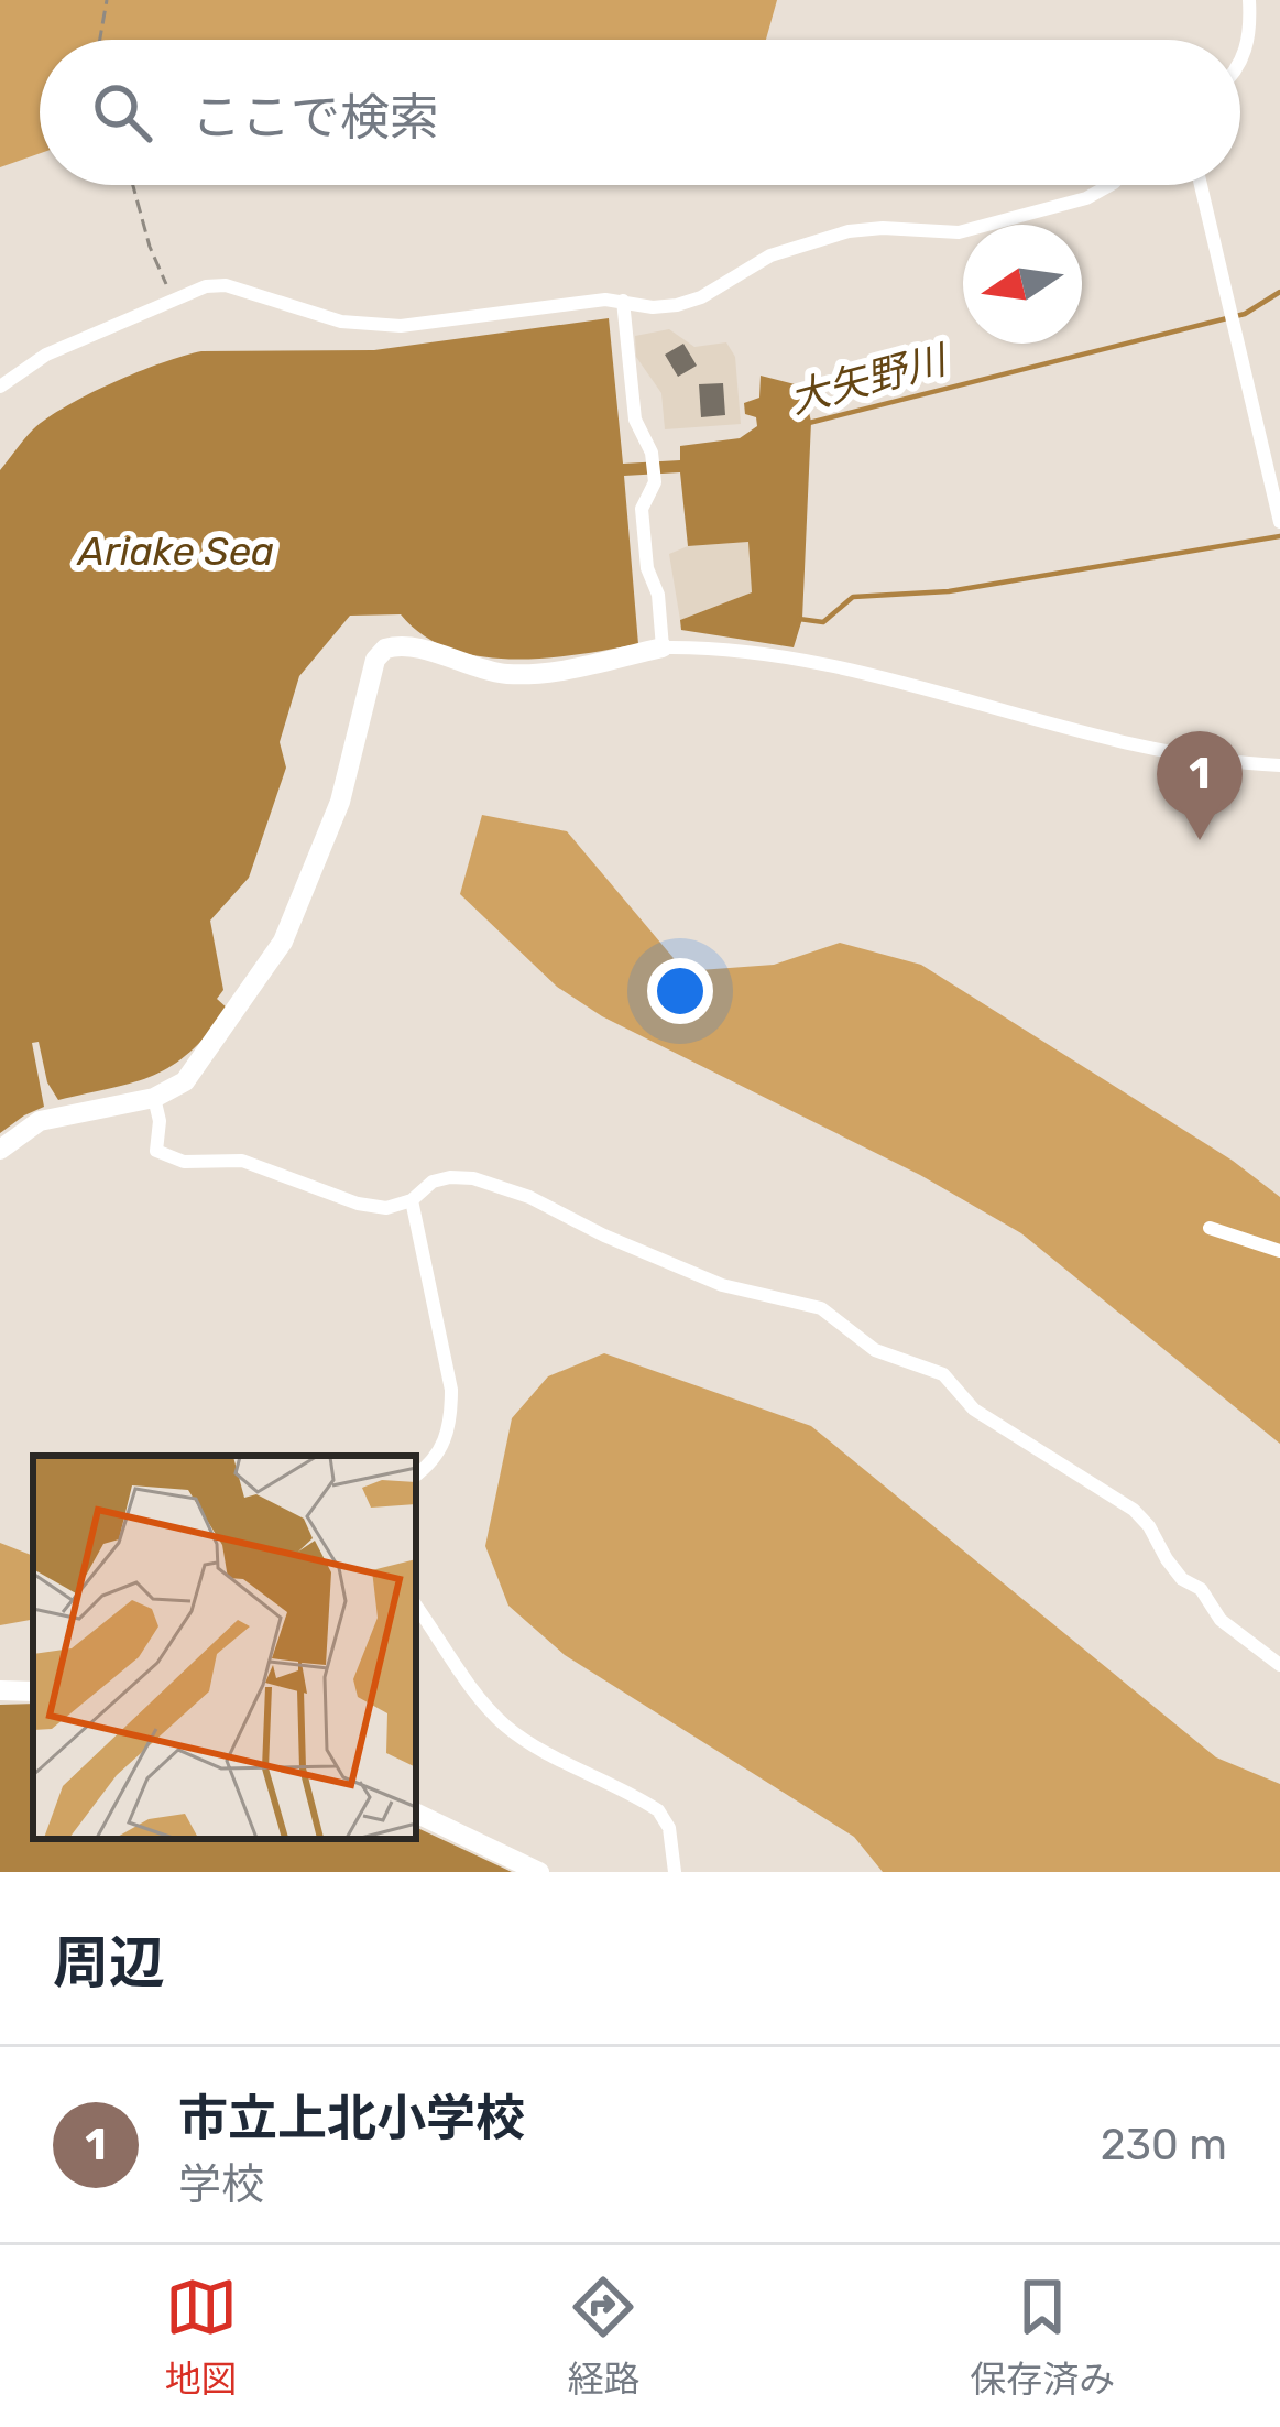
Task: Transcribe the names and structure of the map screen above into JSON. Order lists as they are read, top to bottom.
{
  "water": ["大矢野川", "Ariake Sea"],
  "north": "left",
  "page": {
    "search": "ここで検索",
    "pins": "1",
    "heading": "周辺",
    "list": [
      {
        "mark": "1",
        "name": "市立上北小学校",
        "note": "学校",
        "value": "230 m"
      }
    ],
    "nav": ["地図", "経路", "保存済み"]
  }
}
